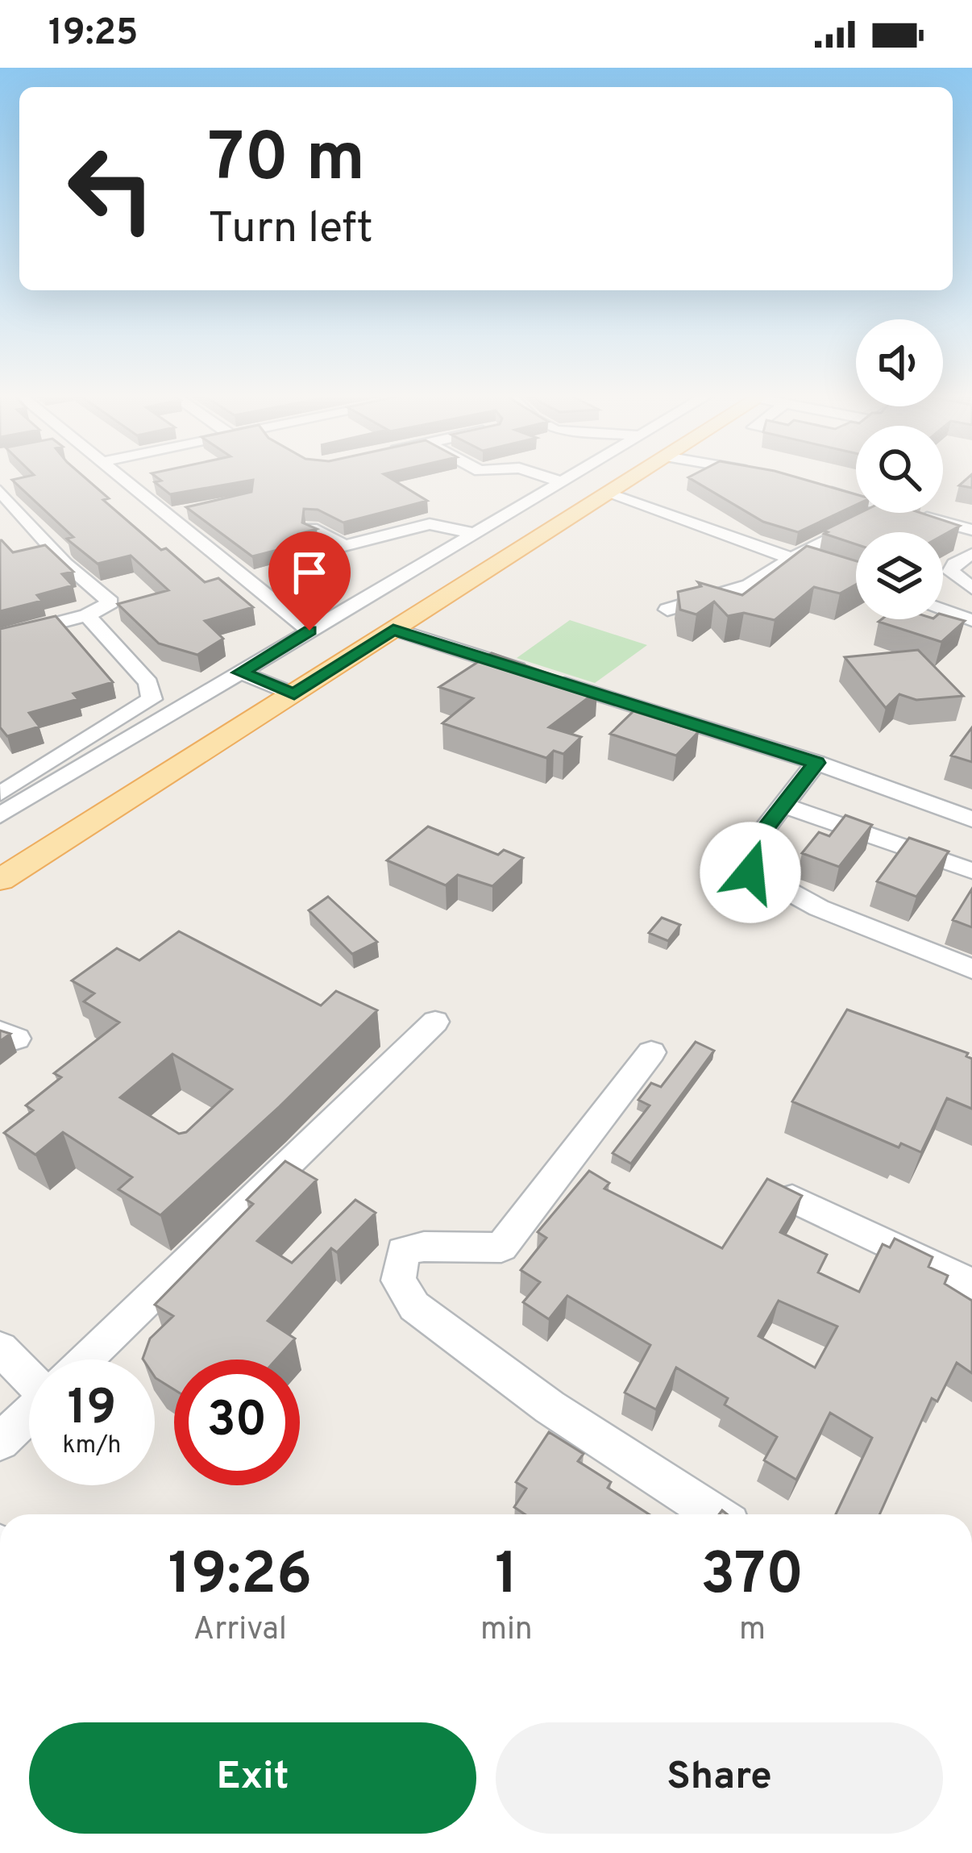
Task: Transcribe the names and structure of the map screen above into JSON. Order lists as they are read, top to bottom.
{
  "page": {
    "status": "19:25",
    "turn": ["70 m", "Turn left"],
    "speed": "19 km/h",
    "limit": "30",
    "eta": [
      "19:26",
      "Arrival",
      "1",
      "min",
      "370",
      "m"
    ],
    "buttons": ["Exit", "Share"]
  }
}
